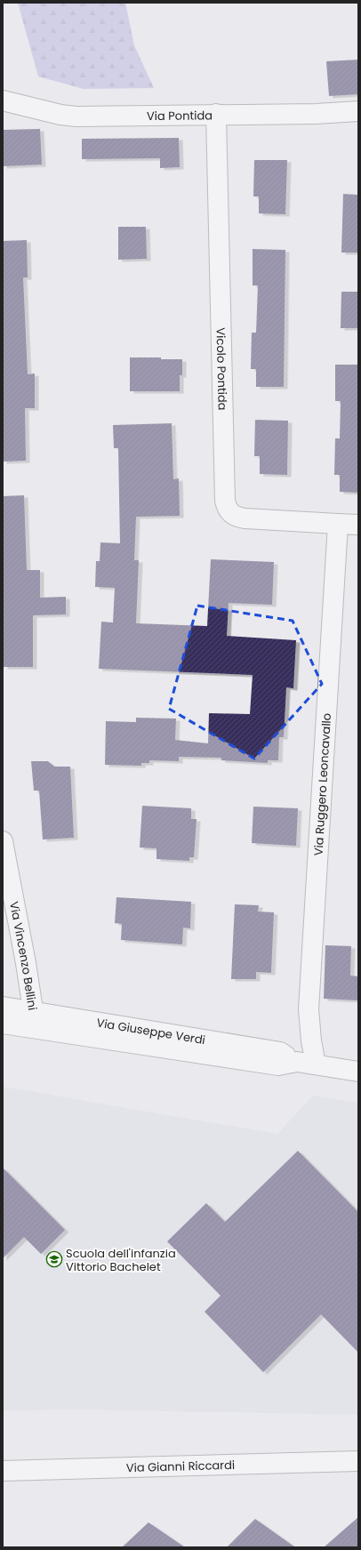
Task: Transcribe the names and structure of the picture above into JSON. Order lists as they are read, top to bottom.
{
  "streets": {
    "street": [
      "Via Pontida",
      "Vicolo Pontida",
      "Via Ruggero Leoncavallo",
      "Via Vincenzo Bellini",
      "Via Giuseppe Verdi",
      "Via Gianni Riccardi"
    ]
  },
  "crossings": [
    ["Via Pontida", "Vicolo Pontida"],
    ["Vicolo Pontida", "Via Ruggero Leoncavallo"],
    ["Via Ruggero Leoncavallo", "Via Giuseppe Verdi"],
    ["Via Vincenzo Bellini", "Via Giuseppe Verdi"]
  ],
  "places": {
    "school or university": ["Scuola dell'infanzia Vittorio Bachelet"]
  }
}
